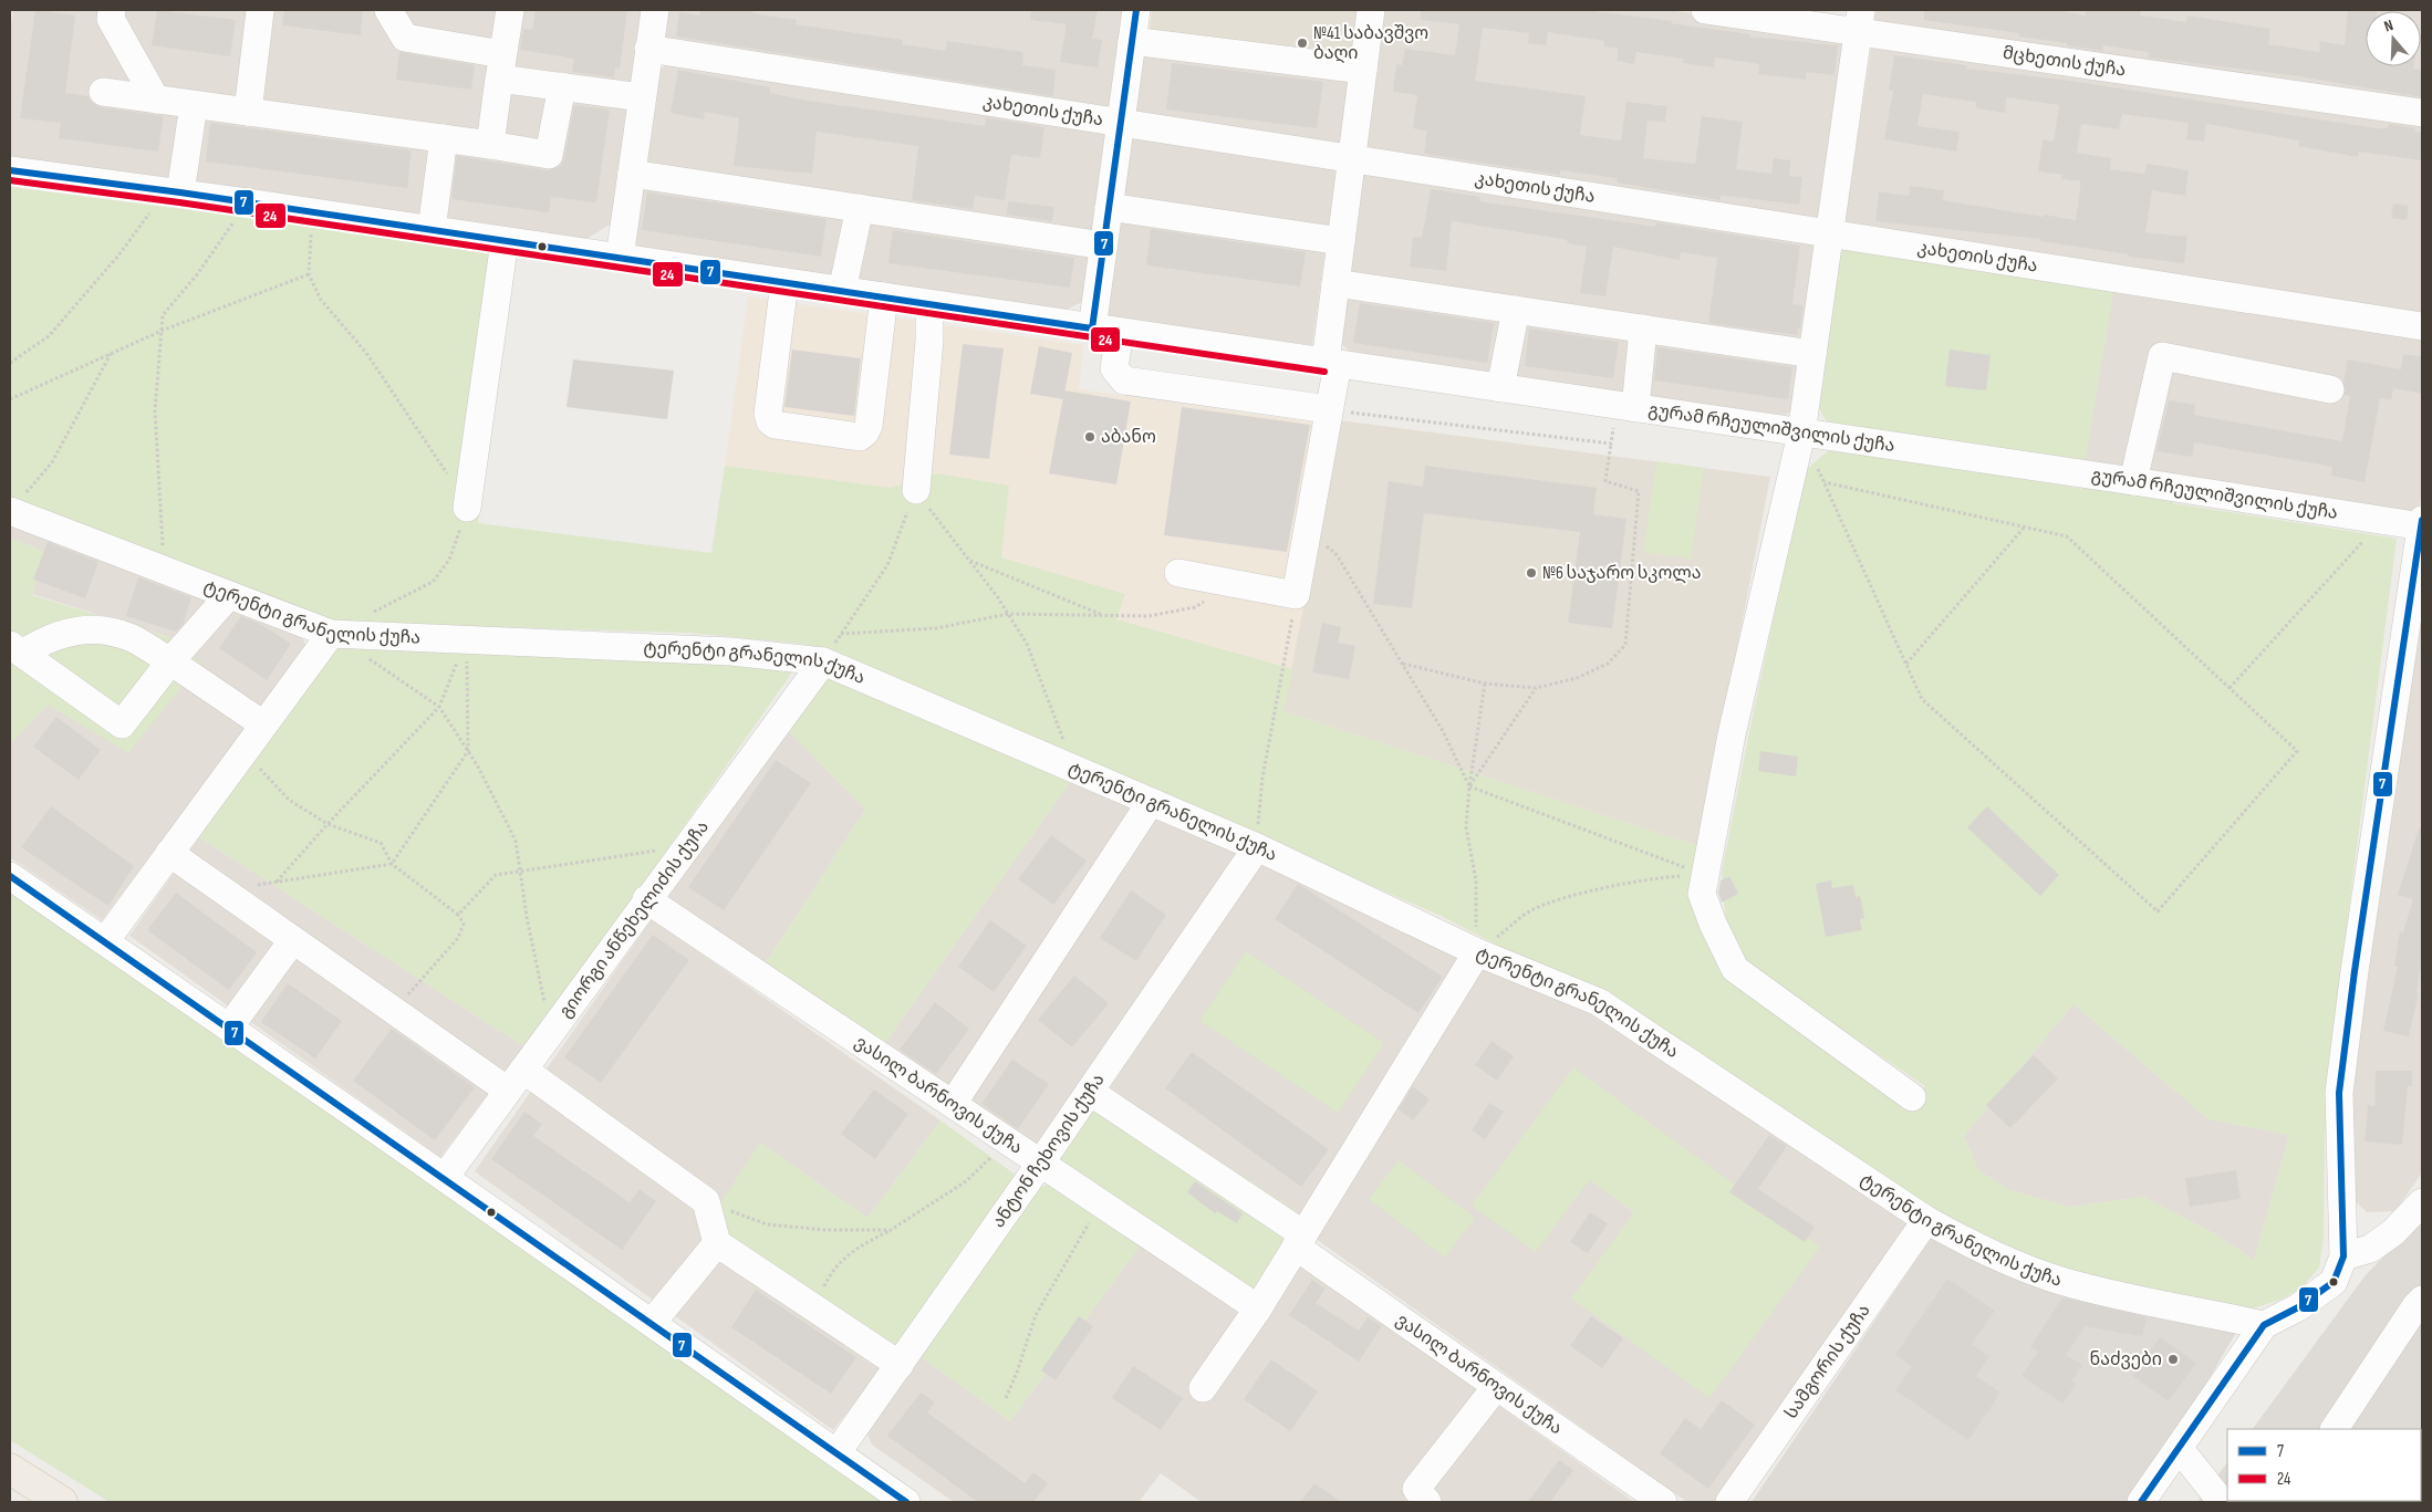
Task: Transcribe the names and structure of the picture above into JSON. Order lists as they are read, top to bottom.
{
  "streets": {
    "street": [
      "მცხეთის ქუჩა",
      "კახეთის ქუჩა",
      "გურამ რჩეულიშვილის ქუჩა",
      "ტერენტი გრანელის ქუჩა",
      "გიორგი ანწეხელიძის ქუჩა",
      "ვასილ ბარნოვის ქუჩა",
      "ანტონ ჩეხოვის ქუჩა",
      "სამგორის ქუჩა"
    ]
  },
  "crossings": [
    ["ტერენტი გრანელის ქუჩა", "გიორგი ანწეხელიძის ქუჩა"],
    ["ტერენტი გრანელის ქუჩა", "ანტონ ჩეხოვის ქუჩა"],
    ["ტერენტი გრანელის ქუჩა", "სამგორის ქუჩა"],
    ["გიორგი ანწეხელიძის ქუჩა", "ვასილ ბარნოვის ქუჩა"],
    ["ვასილ ბარნოვის ქუჩა", "ანტონ ჩეხოვის ქუჩა"]
  ],
  "places": [
    "№41 საბავშვო ბაღი",
    "აბანო",
    "№6 საჯარო სკოლა",
    "ნაძვები"
  ],
  "lines": ["transit line 7", "transit line 24"],
  "legend": ["7", "24"],
  "north": "top"
}
